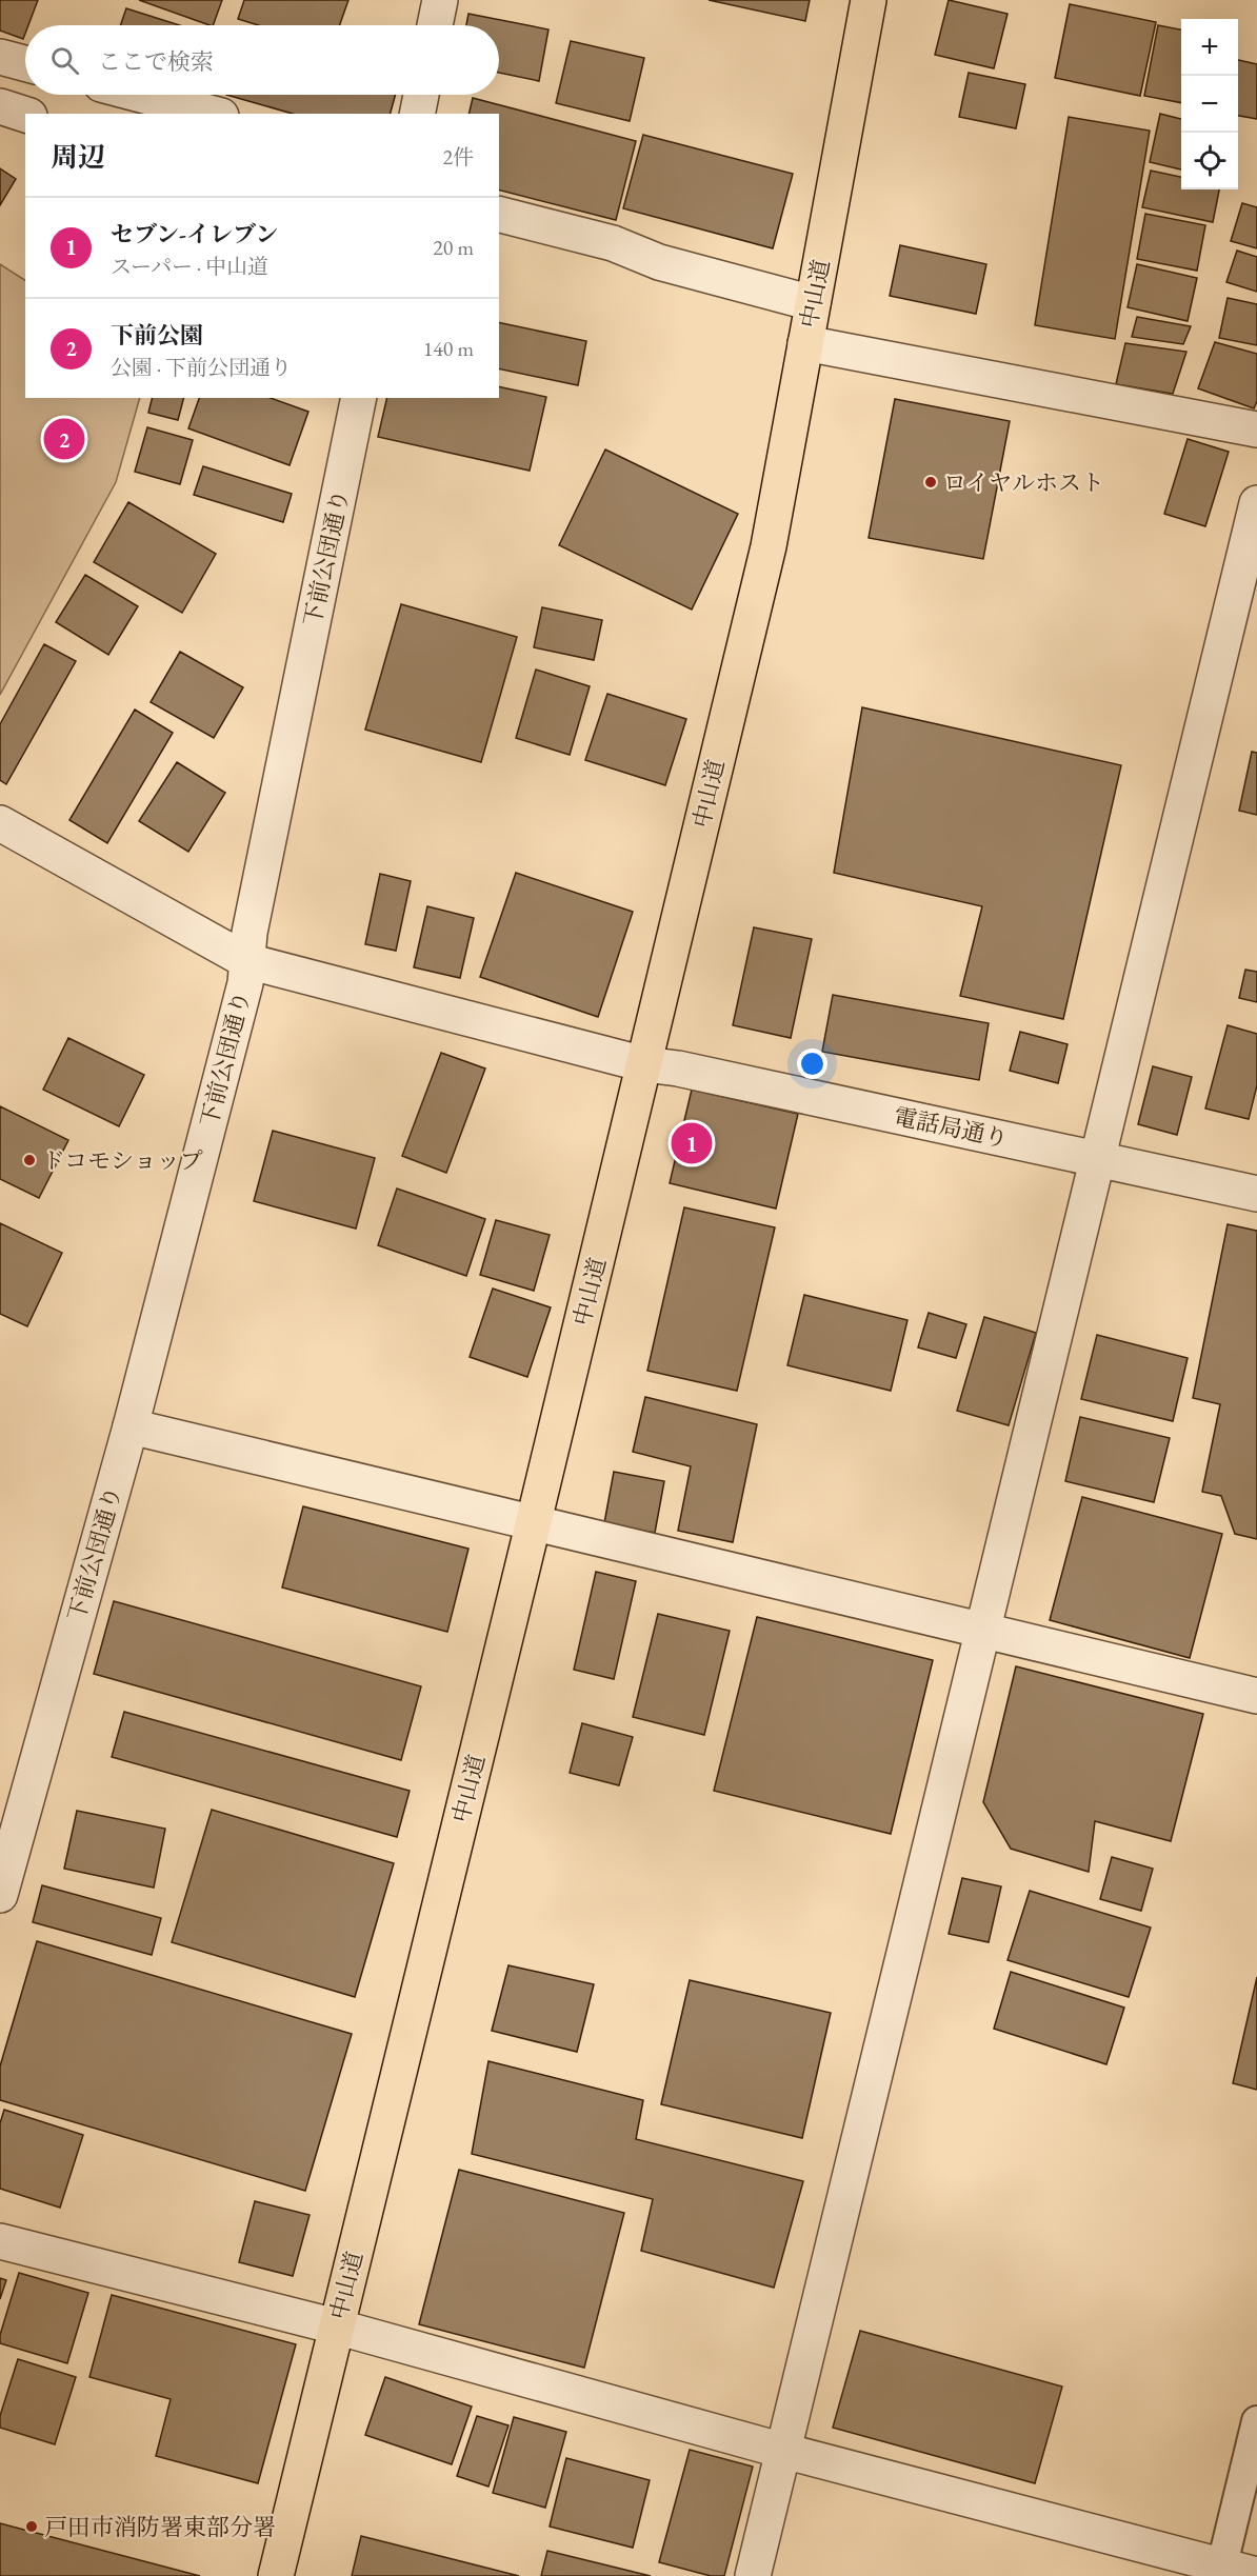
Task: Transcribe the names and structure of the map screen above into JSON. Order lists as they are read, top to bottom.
{
  "streets": {
    "highway": ["中山道"],
    "street": ["下前公団通り", "電話局通り"]
  },
  "crossings": [
    ["中山道", "電話局通り"],
    ["下前公団通り", "電話局通り"]
  ],
  "places": ["ロイヤルホスト", "ドコモショップ", "戸田市消防署東部分署"],
  "page": {
    "map_buttons": ["+", "−"],
    "search": "ここで検索",
    "heading": ["周辺", "2件"],
    "list": [
      {
        "mark": "1",
        "name": "セブン-イレブン",
        "note": "スーパー · 中山道",
        "value": "20 m"
      },
      {
        "mark": "2",
        "name": "下前公園",
        "note": "公園 · 下前公団通り",
        "value": "140 m"
      }
    ],
    "pins": ["2", "1"]
  }
}
